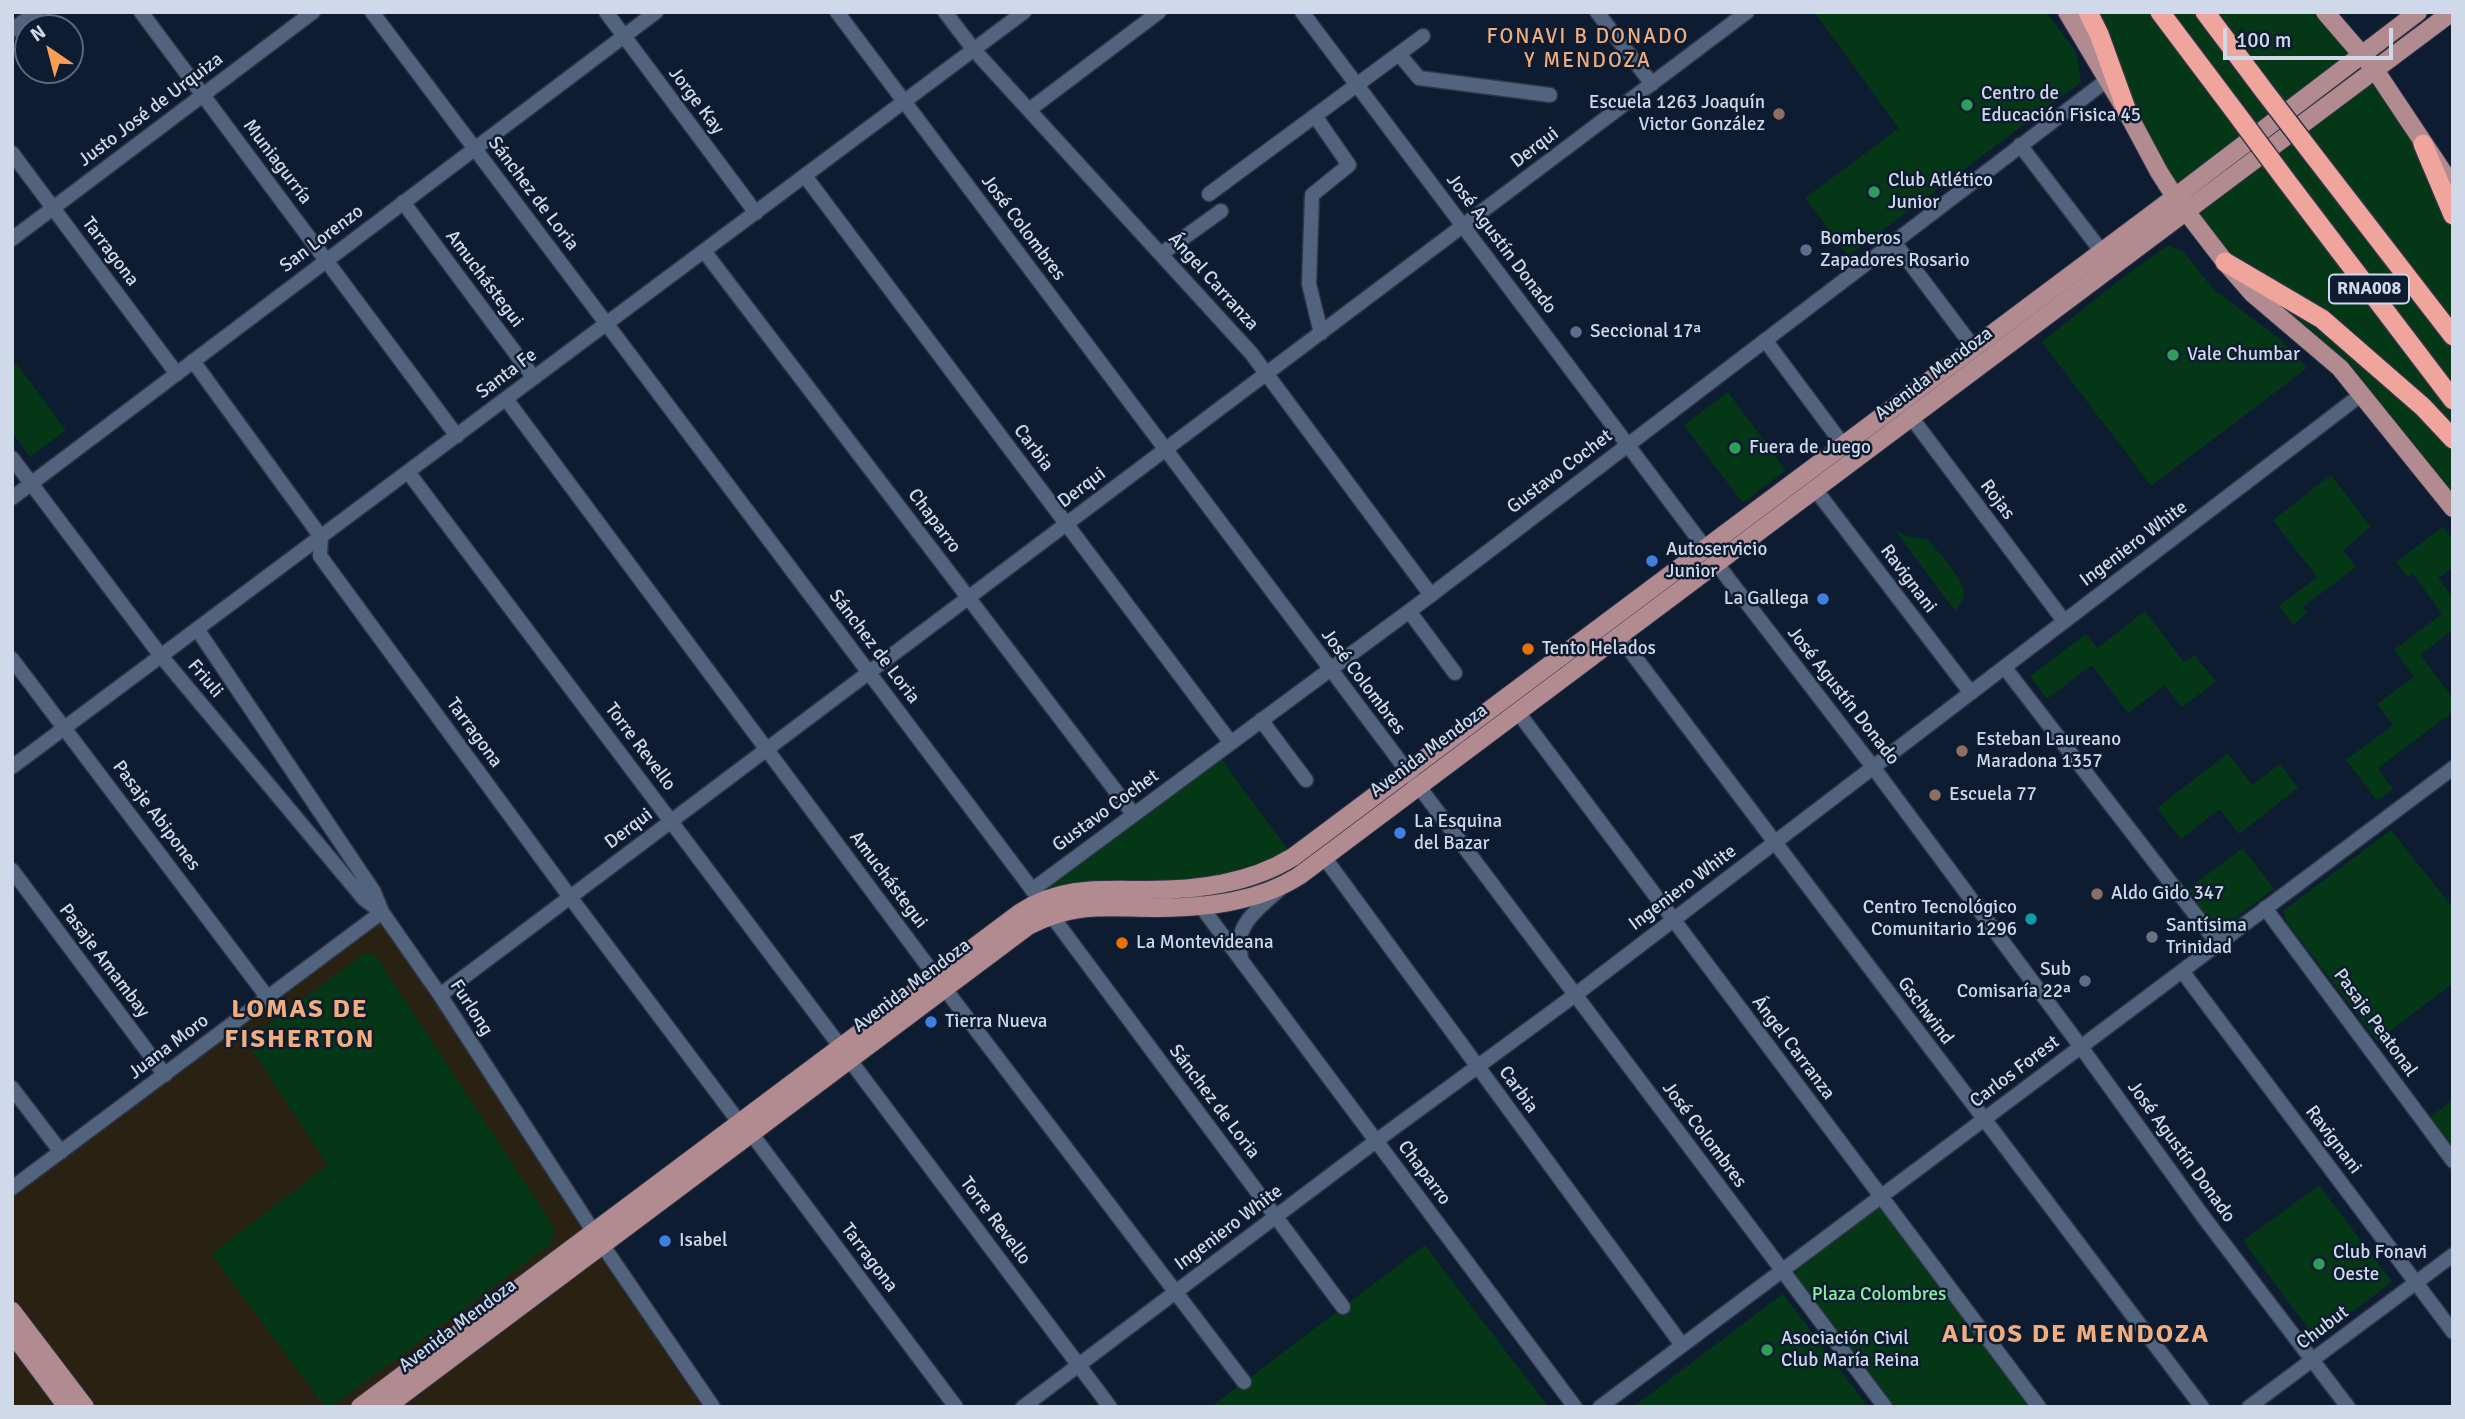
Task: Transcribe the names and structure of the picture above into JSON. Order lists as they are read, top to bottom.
{
  "streets": {
    "highway": ["RNA008"],
    "main road": ["Avenida Mendoza"],
    "street": [
      "Jorge Kay",
      "Justo José de Urquiza",
      "Derqui",
      "Muniagurría",
      "Sánchez de Loria",
      "José Colombres",
      "San Lorenzo",
      "José Agustín Donado",
      "Tarragona",
      "Amuchástegui",
      "Ángel Carranza",
      "Santa Fe",
      "Carbia",
      "Gustavo Cochet",
      "Rojas",
      "Chaparro",
      "Ingeniero White",
      "Ravignani",
      "Friuli",
      "Torre Revello",
      "Pasaje Abipones",
      "Pasaje Amambay",
      "Furlong",
      "Gschwind",
      "Pasaje Peatonal",
      "Juana Moro",
      "Carlos Forest",
      "Chubut"
    ]
  },
  "crossings": [
    ["Jorge Kay", "San Lorenzo"],
    ["Jorge Kay", "Santa Fe"],
    ["Justo José de Urquiza", "Muniagurría"],
    ["Justo José de Urquiza", "Tarragona"],
    ["Derqui", "Sánchez de Loria"],
    ["Derqui", "José Colombres"],
    ["Derqui", "José Agustín Donado"],
    ["Derqui", "Tarragona"],
    ["Derqui", "Amuchástegui"],
    ["Derqui", "Ángel Carranza"],
    ["Derqui", "Carbia"],
    ["Derqui", "Chaparro"],
    ["Derqui", "Torre Revello"],
    ["Derqui", "Furlong"],
    ["Muniagurría", "San Lorenzo"],
    ["Muniagurría", "Santa Fe"],
    ["Sánchez de Loria", "San Lorenzo"],
    ["Sánchez de Loria", "Santa Fe"],
    ["Sánchez de Loria", "Avenida Mendoza"],
    ["Sánchez de Loria", "Gustavo Cochet"],
    ["Sánchez de Loria", "Ingeniero White"],
    ["José Colombres", "Santa Fe"],
    ["José Colombres", "Avenida Mendoza"],
    ["José Colombres", "Gustavo Cochet"],
    ["José Colombres", "Ingeniero White"],
    ["José Colombres", "Carlos Forest"],
    ["San Lorenzo", "Tarragona"],
    ["San Lorenzo", "Amuchástegui"],
    ["San Lorenzo", "Friuli"],
    ["José Agustín Donado", "Avenida Mendoza"],
    ["José Agustín Donado", "Gustavo Cochet"],
    ["José Agustín Donado", "Ingeniero White"],
    ["José Agustín Donado", "Carlos Forest"],
    ["José Agustín Donado", "Chubut"],
    ["Tarragona", "Santa Fe"],
    ["Tarragona", "Avenida Mendoza"],
    ["Amuchástegui", "Santa Fe"],
    ["Amuchástegui", "Avenida Mendoza"],
    ["Amuchástegui", "Ingeniero White"],
    ["Ángel Carranza", "Santa Fe"],
    ["Ángel Carranza", "Avenida Mendoza"],
    ["Ángel Carranza", "Gustavo Cochet"],
    ["Ángel Carranza", "Ingeniero White"],
    ["Ángel Carranza", "Carlos Forest"],
    ["Santa Fe", "Carbia"],
    ["Santa Fe", "Chaparro"],
    ["Santa Fe", "Friuli"],
    ["Santa Fe", "Torre Revello"],
    ["Santa Fe", "Pasaje Abipones"],
    ["Santa Fe", "Furlong"],
    ["Avenida Mendoza", "Carbia"],
    ["Avenida Mendoza", "Gustavo Cochet"],
    ["Avenida Mendoza", "Rojas"],
    ["Avenida Mendoza", "Chaparro"],
    ["Avenida Mendoza", "Ravignani"],
    ["Avenida Mendoza", "Torre Revello"],
    ["Avenida Mendoza", "Furlong"],
    ["Avenida Mendoza", "Gschwind"],
    ["Carbia", "Gustavo Cochet"],
    ["Carbia", "Ingeniero White"],
    ["Carbia", "Carlos Forest"],
    ["Gustavo Cochet", "Chaparro"],
    ["Rojas", "Ingeniero White"],
    ["Chaparro", "Ingeniero White"],
    ["Ingeniero White", "Ravignani"],
    ["Ingeniero White", "Torre Revello"],
    ["Ingeniero White", "Gschwind"],
    ["Ravignani", "Carlos Forest"],
    ["Ravignani", "Chubut"],
    ["Friuli", "Furlong"],
    ["Friuli", "Juana Moro"],
    ["Pasaje Abipones", "Juana Moro"],
    ["Pasaje Amambay", "Juana Moro"],
    ["Furlong", "Juana Moro"],
    ["Gschwind", "Carlos Forest"],
    ["Pasaje Peatonal", "Carlos Forest"]
  ],
  "districts": ["FONAVI B DONADO Y MENDOZA", "LOMAS DE FISHERTON", "ALTOS DE MENDOZA"],
  "parks": ["Plaza Colombres"],
  "places": [
    "Centro de Educación Fisica 45",
    "Escuela 1263 Joaquín Victor González",
    "Club Atlético Junior",
    "Bomberos Zapadores Rosario",
    "Seccional 17ª",
    "Vale Chumbar",
    "Fuera de Juego",
    "Autoservicio Junior",
    "La Gallega",
    "Tento Helados",
    "Esteban Laureano Maradona 1357",
    "Escuela 77",
    "La Esquina del Bazar",
    "Aldo Gido 347",
    "Centro Tecnológico Comunitario 1296",
    "Santísima Trinidad",
    "La Montevideana",
    "Sub Comisaría 22ª",
    "Tierra Nueva",
    "Isabel",
    "Club Fonavi Oeste",
    "Asociación Civil Club María Reina"
  ],
  "scale_bar": "100 m",
  "north": "top left"
}
